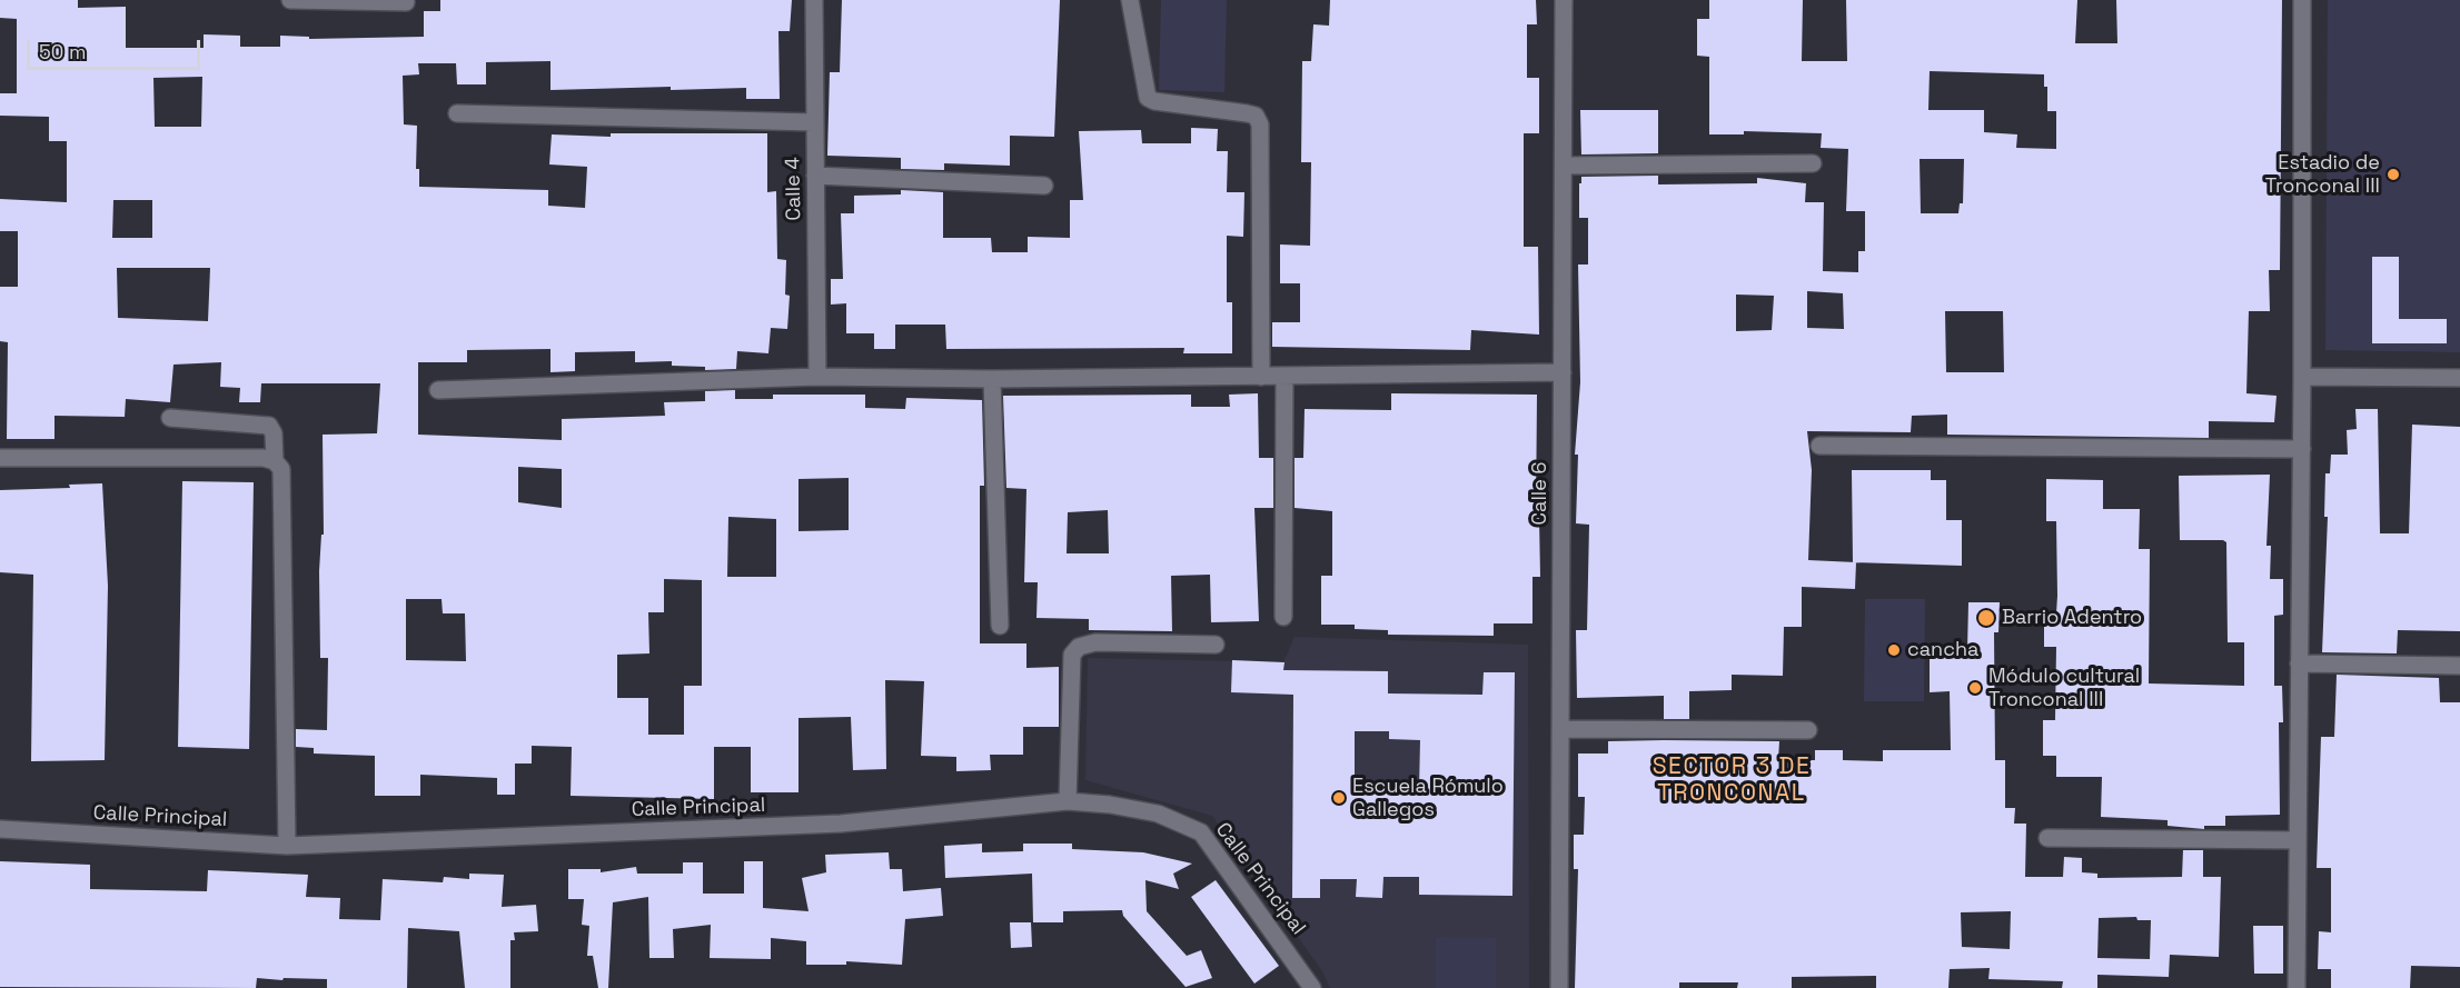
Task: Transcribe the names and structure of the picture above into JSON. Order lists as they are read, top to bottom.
{
  "streets": {
    "street": ["Calle 4", "Calle 6", "Calle Principal"]
  },
  "districts": ["SECTOR 3 DE TRONCONAL"],
  "places": [
    "Estadio de Tronconal III",
    "Barrio Adentro",
    "cancha",
    "Módulo cultural Tronconal III",
    "Escuela Rómulo Gallegos"
  ],
  "scale_bar": "50 m"
}
